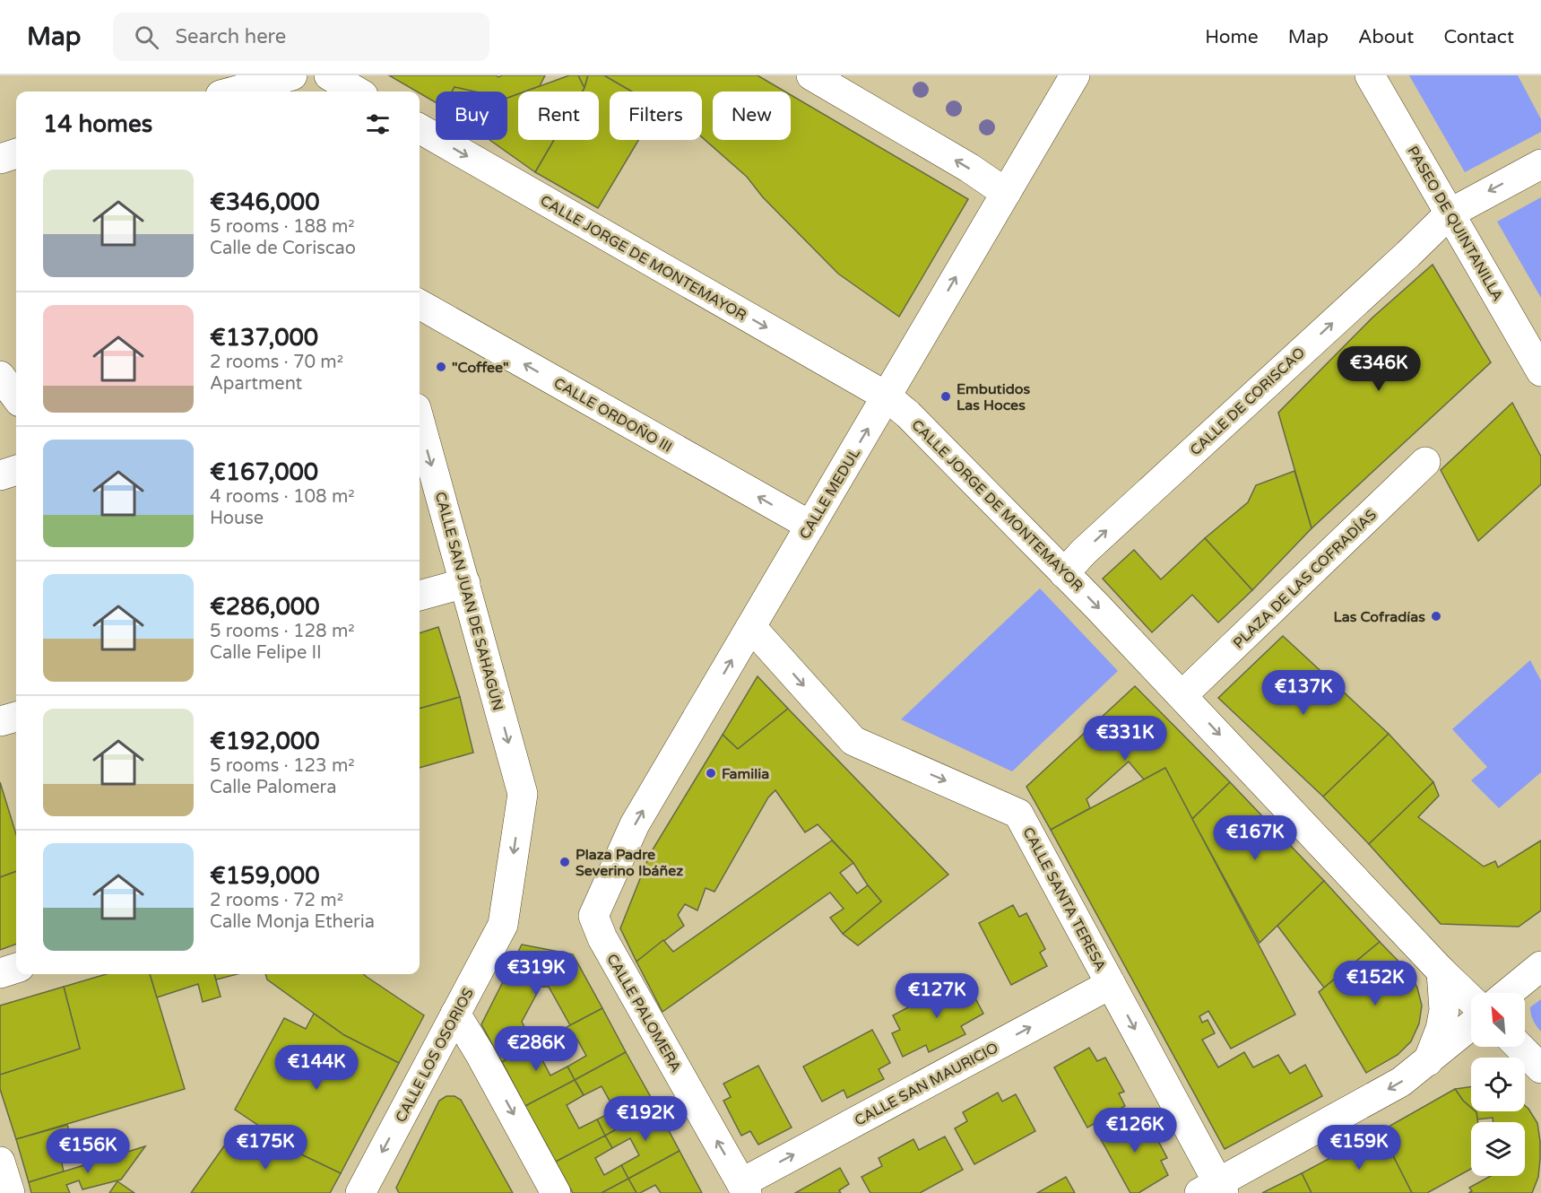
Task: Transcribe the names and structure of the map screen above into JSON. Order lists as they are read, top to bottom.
{
  "streets": {
    "street": [
      "PASEO DE QUINTANILLA",
      "CALLE JORGE DE MONTEMAYOR",
      "CALLE DE CORISCAO",
      "CALLE ORDOÑO III",
      "CALLE MEDUL",
      "PLAZA DE LAS COFRADÍAS",
      "CALLE SAN JUAN DE SAHAGÚN",
      "CALLE SANTA TERESA",
      "CALLE PALOMERA",
      "CALLE LOS OSORIOS",
      "CALLE SAN MAURICIO"
    ]
  },
  "crossings": [
    ["PASEO DE QUINTANILLA", "CALLE DE CORISCAO"],
    ["CALLE JORGE DE MONTEMAYOR", "CALLE DE CORISCAO"],
    ["CALLE JORGE DE MONTEMAYOR", "CALLE MEDUL"],
    ["CALLE JORGE DE MONTEMAYOR", "PLAZA DE LAS COFRADÍAS"],
    ["CALLE ORDOÑO III", "CALLE MEDUL"],
    ["CALLE MEDUL", "CALLE SANTA TERESA"],
    ["CALLE MEDUL", "CALLE PALOMERA"],
    ["CALLE SAN JUAN DE SAHAGÚN", "CALLE LOS OSORIOS"],
    ["CALLE SANTA TERESA", "CALLE SAN MAURICIO"],
    ["CALLE PALOMERA", "CALLE SAN MAURICIO"]
  ],
  "one_way": [
    "CALLE JORGE DE MONTEMAYOR",
    "CALLE ORDOÑO III",
    "CALLE MEDUL",
    "CALLE SAN JUAN DE SAHAGÚN",
    "CALLE SANTA TERESA",
    "CALLE LOS OSORIOS",
    "CALLE SAN MAURICIO"
  ],
  "places": [
    "\"Coffee\"",
    "Embutidos Las Hoces",
    "Las Cofradías",
    "Familia",
    "Plaza Padre Severino Ibáñez"
  ],
  "north": "top left",
  "page": {
    "header": "Map",
    "search": "Search here",
    "nav": [
      "Home",
      "Map",
      "About",
      "Contact"
    ],
    "chip": [
      "Buy",
      "Rent",
      "Filters",
      "New"
    ],
    "heading": "14 homes",
    "list": [
      {
        "name": "€346,000",
        "note": "5 rooms · 188 m² · Calle de Coriscao"
      },
      {
        "name": "€137,000",
        "note": "2 rooms · 70 m² · Apartment"
      },
      {
        "name": "€167,000",
        "note": "4 rooms · 108 m² · House"
      },
      {
        "name": "€286,000",
        "note": "5 rooms · 128 m² · Calle Felipe II"
      },
      {
        "name": "€192,000",
        "note": "5 rooms · 123 m² · Calle Palomera"
      },
      {
        "name": "€159,000",
        "note": "2 rooms · 72 m² · Calle Monja Etheria"
      }
    ],
    "price": [
      "€346K",
      "€137K",
      "€331K",
      "€167K",
      "€319K",
      "€152K",
      "€127K",
      "€286K",
      "€144K",
      "€192K",
      "€126K",
      "€175K",
      "€159K",
      "€156K"
    ]
  }
}
